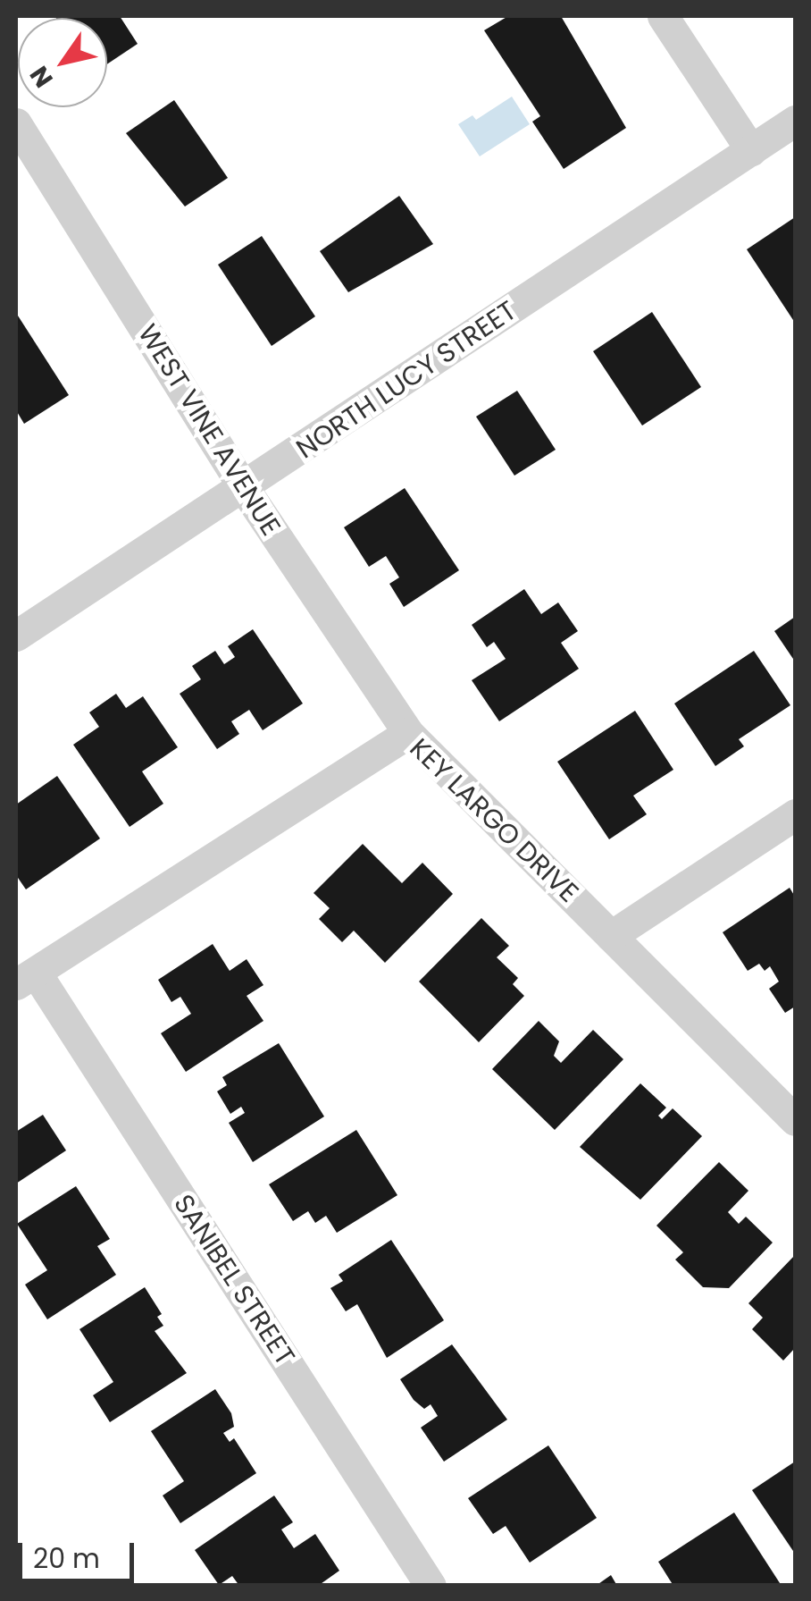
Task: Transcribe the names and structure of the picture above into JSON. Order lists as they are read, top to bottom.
{
  "streets": {
    "street": [
      "NORTH LUCY STREET",
      "WEST VINE AVENUE",
      "KEY LARGO DRIVE",
      "SANIBEL STREET"
    ]
  },
  "crossings": [
    ["NORTH LUCY STREET", "WEST VINE AVENUE"],
    ["WEST VINE AVENUE", "KEY LARGO DRIVE"],
    ["KEY LARGO DRIVE", "SANIBEL STREET"]
  ],
  "scale_bar": "20 m",
  "north": "bottom left"
}
